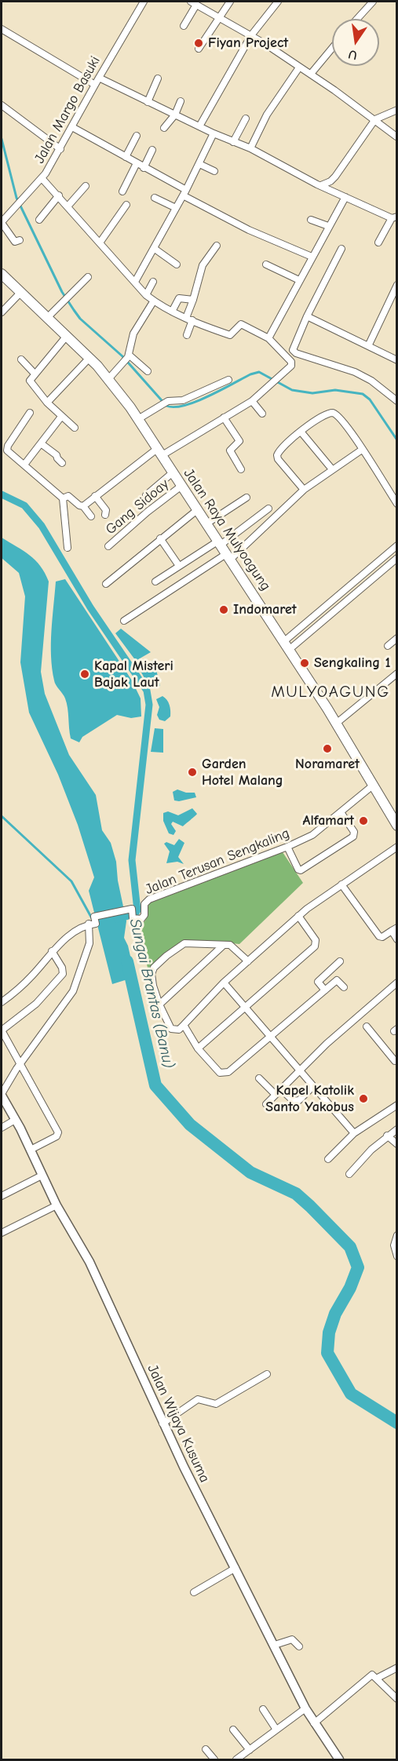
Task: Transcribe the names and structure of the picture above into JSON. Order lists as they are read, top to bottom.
{
  "streets": {
    "main road": ["Jalan Raya Mulyoagung", "Jalan Wijaya Kusuma"],
    "street": ["Jalan Margo Basuki", "Gang Sidoay", "Jalan Terusan Sengkaling"]
  },
  "crossings": [
    ["Gang Sidoay", "Jalan Raya Mulyoagung"],
    ["Jalan Raya Mulyoagung", "Jalan Terusan Sengkaling"]
  ],
  "districts": ["MULYOAGUNG"],
  "water": ["Sungai Brantas (Banu)"],
  "places": [
    "Fiyan Project",
    "Indomaret",
    "Sengkaling 1",
    "Kapal Misteri Bajak Laut",
    "Noramaret",
    "Garden Hotel Malang",
    "Alfamart",
    "Kapel Katolik Santo Yakobus"
  ],
  "north": "bottom"
}
